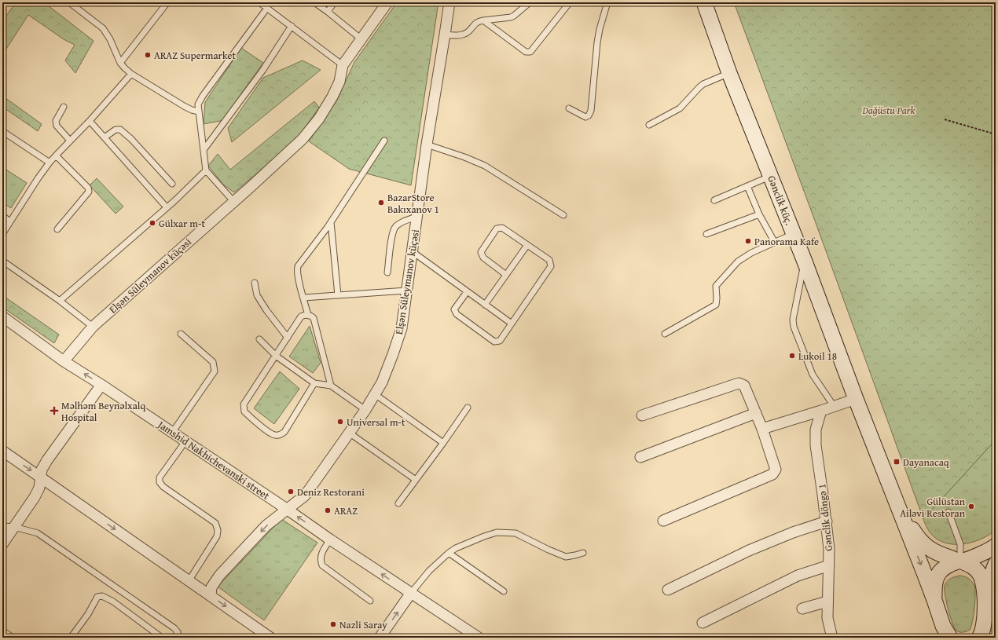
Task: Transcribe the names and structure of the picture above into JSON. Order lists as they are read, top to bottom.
{
  "streets": {
    "main road": ["Gənclik küç."],
    "street": ["Elşən Süleymanov küçəsi", "Jamshid Nakhichevanski street", "Gənclik döngə 1"]
  },
  "crossings": [
    ["Elşən Süleymanov küçəsi", "Jamshid Nakhichevanski street"]
  ],
  "parks": ["Dağüstu Park"],
  "places": {
    "other": [
      "ARAZ Supermarket",
      "BazarStore Bakıxanov 1",
      "Gülxar m-t",
      "Panorama Kafe",
      "Lukoil 18",
      "Universal m-t",
      "Deniz Restorani",
      "Gülüstan Ailəvi Restoran",
      "ARAZ",
      "Nazli Saray"
    ],
    "health": ["Məlhəm Beynəlxalq Hospital"],
    "transit": ["Dayanacaq"]
  }
}
